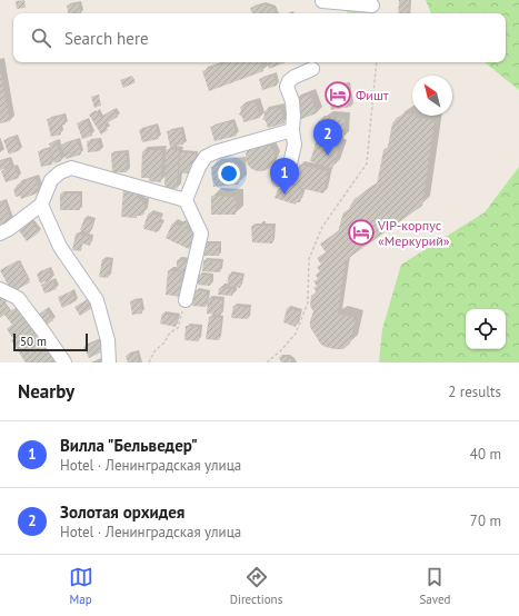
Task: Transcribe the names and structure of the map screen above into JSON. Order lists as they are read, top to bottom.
{
  "places": {
    "hotel": ["Фишт", "VIP-корпус «Меркурий»"]
  },
  "scale_bar": "50 m",
  "north": "top left",
  "page": {
    "search": "Search here",
    "pins": ["2", "1"],
    "scale": "50 m",
    "heading": ["Nearby", "2 results"],
    "list": [
      {
        "mark": "1",
        "name": "Вилла \"Бельведер\"",
        "note": "Hotel · Ленинградская улица",
        "value": "40 m"
      },
      {
        "mark": "2",
        "name": "Золотая орхидея",
        "note": "Hotel · Ленинградская улица",
        "value": "70 m"
      }
    ],
    "nav": ["Map", "Directions", "Saved"]
  }
}
